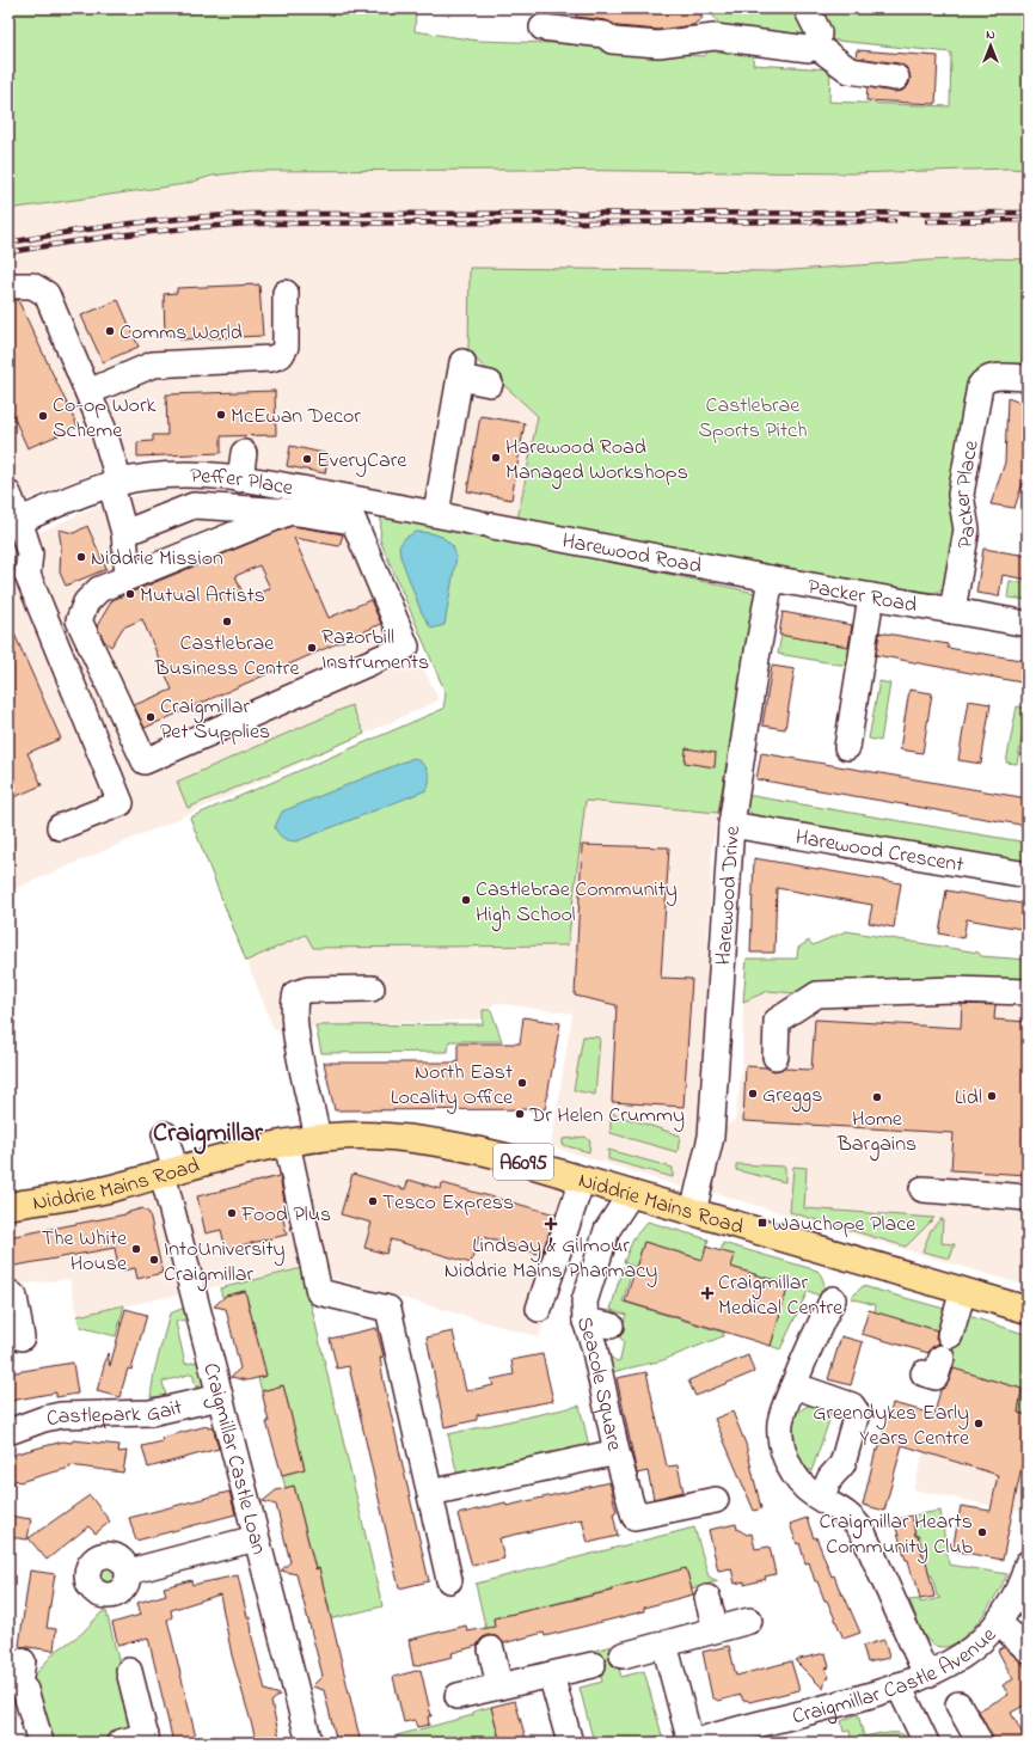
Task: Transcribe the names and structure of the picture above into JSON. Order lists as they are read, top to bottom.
{
  "streets": {
    "main road": ["A6095", "Niddrie Mains Road"],
    "street": [
      "Peffer Place",
      "Packer Place",
      "Harewood Road",
      "Packer Road",
      "Harewood Crescent",
      "Harewood Drive",
      "Seacole Square",
      "Castlepark Gait",
      "Craigmillar Castle Loan",
      "Craigmillar Castle Avenue"
    ]
  },
  "crossings": [
    ["Peffer Place", "Harewood Road"],
    ["Packer Place", "Packer Road"],
    ["Harewood Road", "Packer Road"],
    ["Harewood Road", "Harewood Drive"],
    ["Packer Road", "Harewood Drive"],
    ["Harewood Crescent", "Harewood Drive"],
    ["Harewood Drive", "Niddrie Mains Road"],
    ["Niddrie Mains Road", "Seacole Square"],
    ["Niddrie Mains Road", "Craigmillar Castle Loan"],
    ["Castlepark Gait", "Craigmillar Castle Loan"]
  ],
  "districts": ["Craigmillar"],
  "parks": ["Castlebrae Sports Pitch"],
  "places": {
    "other": [
      "Comms World",
      "McEwan Decor",
      "Co-op Work Scheme",
      "Harewood Road Managed Workshops",
      "EveryCare",
      "Niddrie Mission",
      "Mutual Artists",
      "Castlebrae Business Centre",
      "Razorbill Instruments",
      "Craigmillar Pet Supplies",
      "Castlebrae Community High School",
      "North East Locality Office",
      "Greggs",
      "Lidl",
      "Home Bargains",
      "Dr Helen Crummy",
      "Tesco Express",
      "Food Plus",
      "The White House",
      "IntoUniversity Craigmillar",
      "Greendykes Early Years Centre",
      "Craigmillar Hearts Community Club"
    ],
    "transit": ["Wauchope Place"],
    "health": ["Lindsay & Gilmour Niddrie Mains Pharmacy", "Craigmillar Medical Centre"]
  },
  "north": "top"
}
